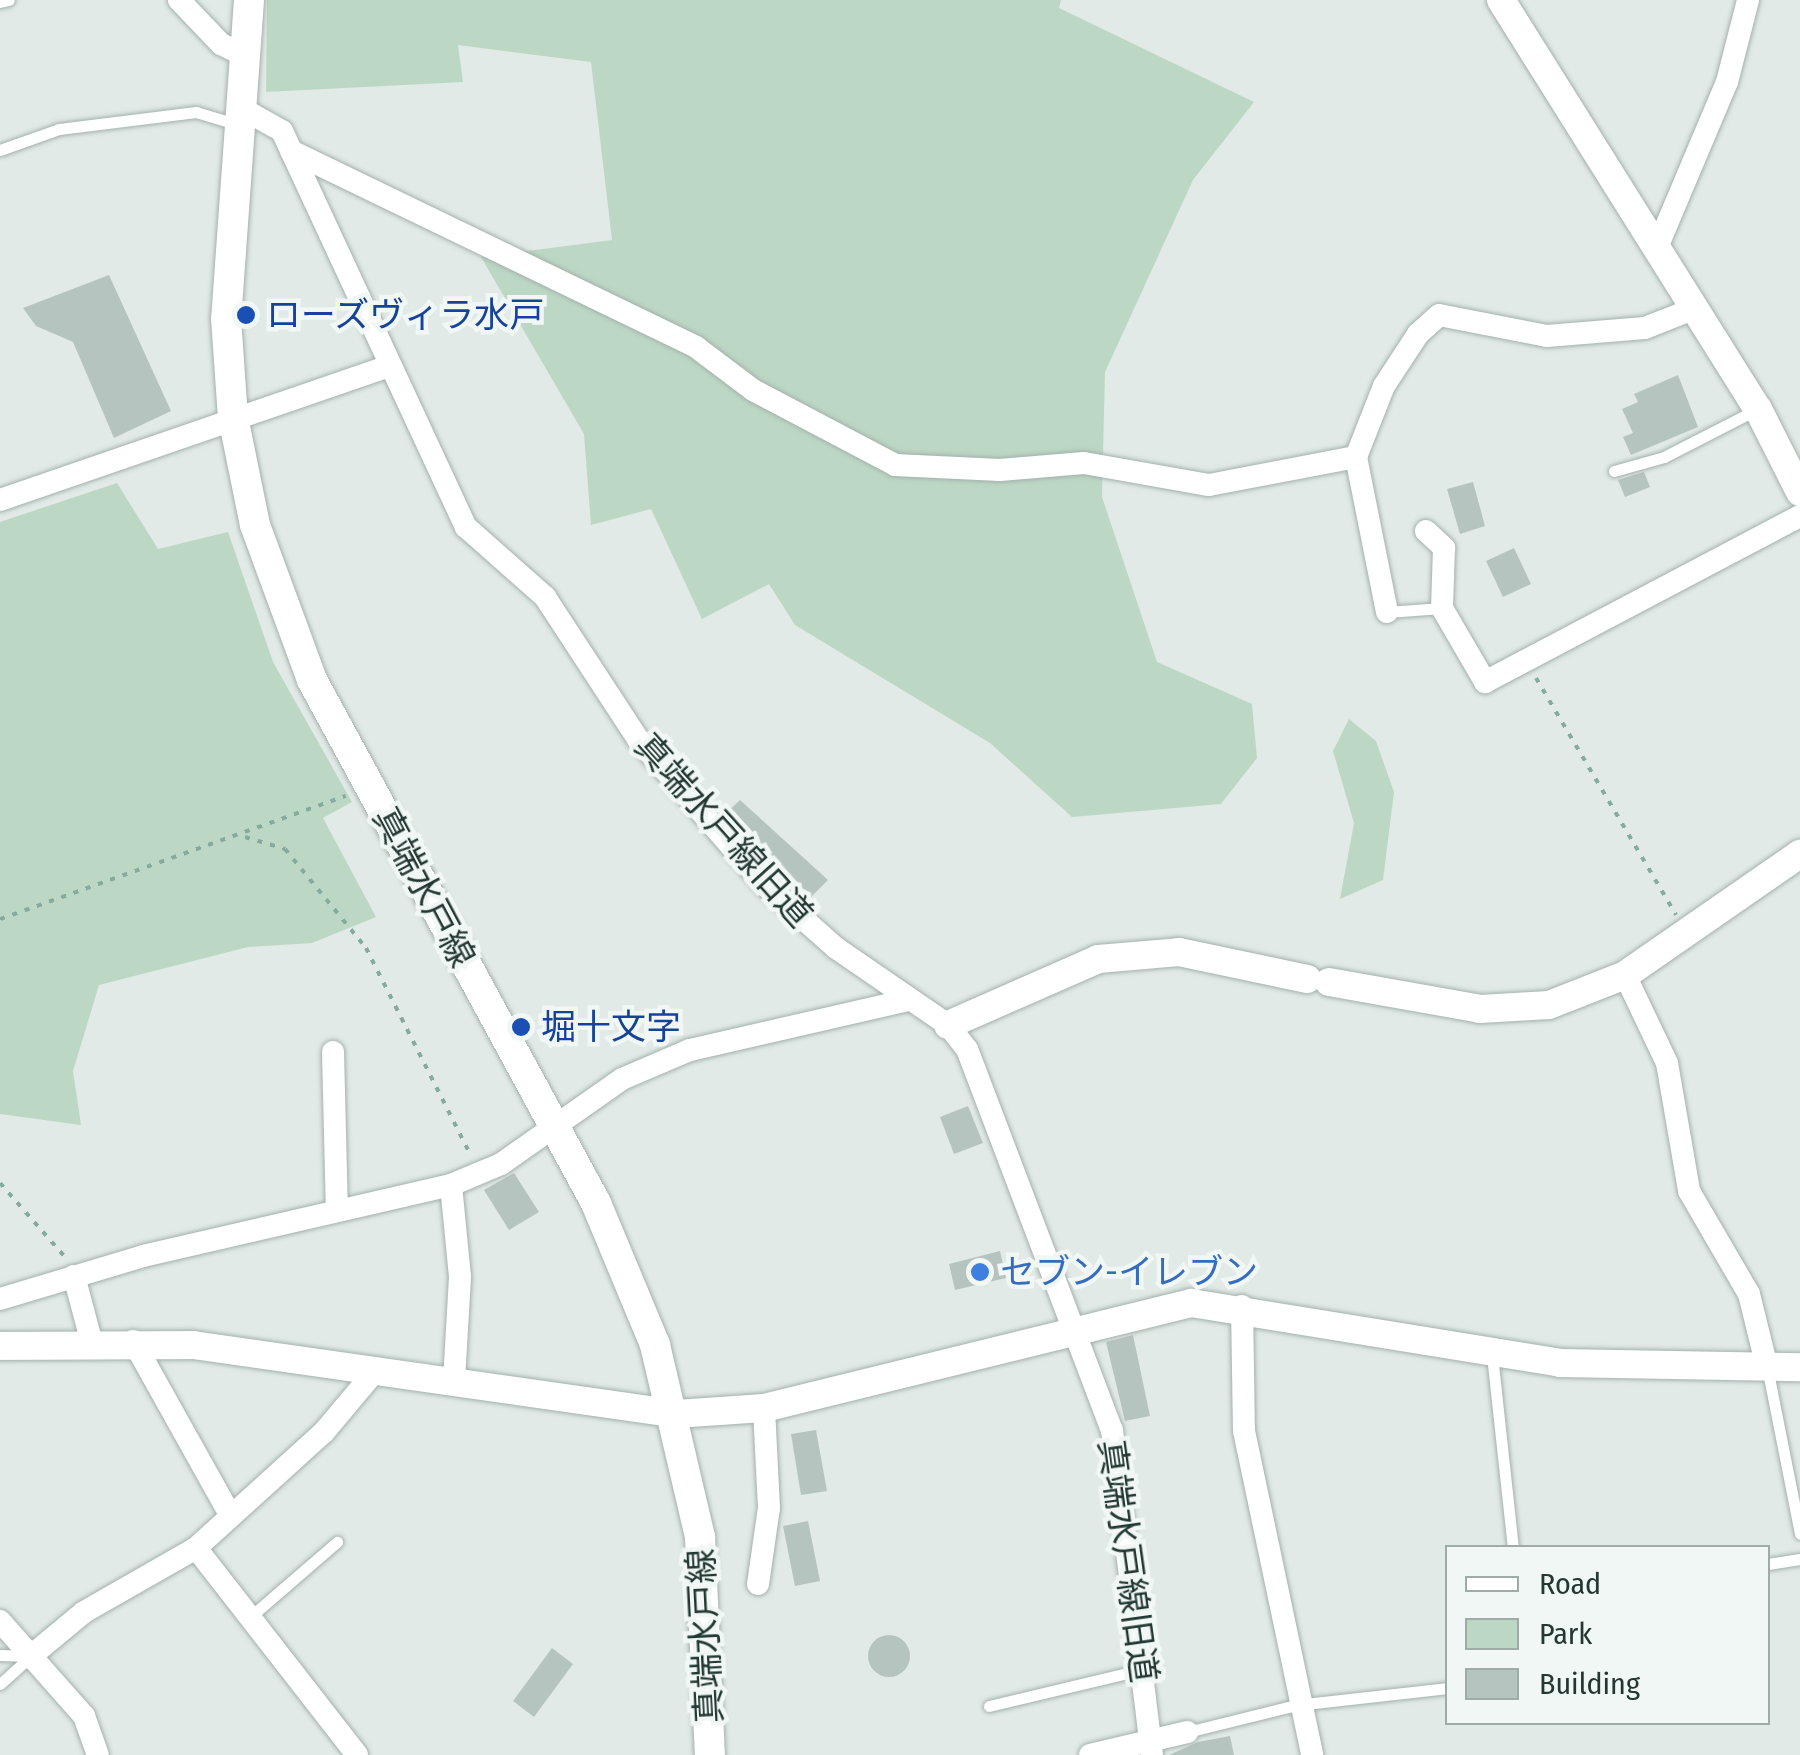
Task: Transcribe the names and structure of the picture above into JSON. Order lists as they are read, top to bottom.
{
  "streets": {
    "main road": ["真端水戸線"],
    "street": ["真端水戸線旧道"]
  },
  "crossings": [
    ["真端水戸線旧道", "真端水戸線"]
  ],
  "places": ["ローズヴィラ水戸", "堀十文字", "セブン-イレブン"],
  "legend": ["Road", "Park", "Building"]
}
